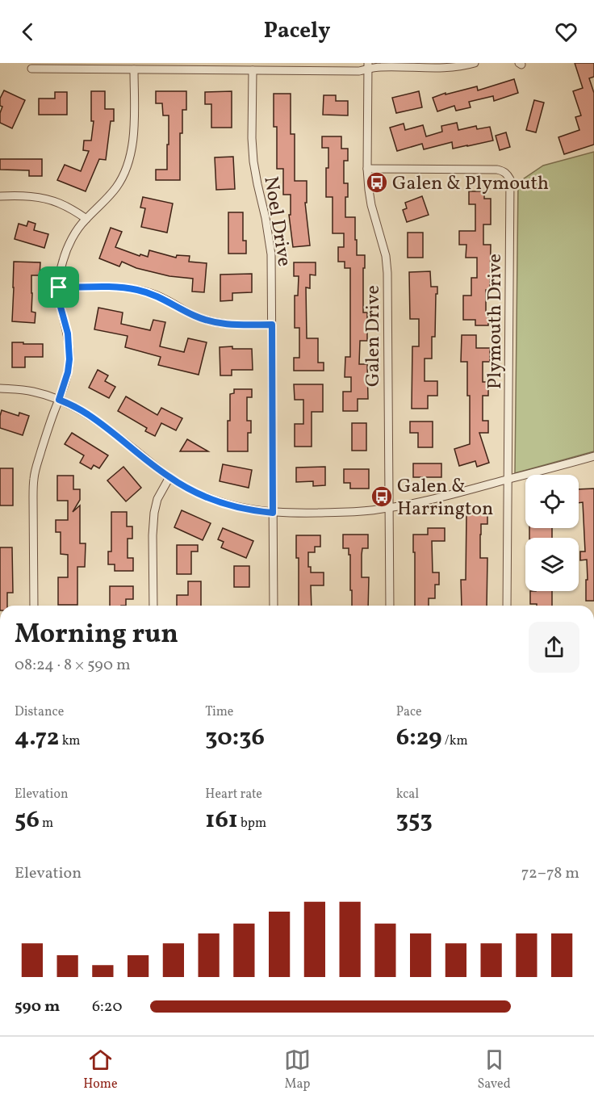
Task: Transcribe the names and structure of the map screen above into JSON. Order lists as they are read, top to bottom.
{
  "streets": {
    "street": ["Noel Drive", "Plymouth Drive", "Galen Drive"]
  },
  "crossings": [
    ["Plymouth Drive", "Galen Drive"]
  ],
  "places": {
    "bus stop": ["Galen & Plymouth", "Galen & Harrington"]
  },
  "page": {
    "header": "Pacely",
    "heading": ["Morning run", "08:24 · 8 × 590 m"],
    "stats": [
      ["Distance", "4.72 km"],
      ["Time", "30:36"],
      ["Pace", "6:29 /km"],
      ["Elevation", "56 m"],
      ["Heart rate", "161 bpm"],
      ["kcal", "353"]
    ],
    "chart": ["Elevation", "72–78 m"],
    "list": [
      {
        "name": "590 m",
        "note": "6:20"
      }
    ],
    "tabs": ["Home", "Map", "Saved"]
  }
}
